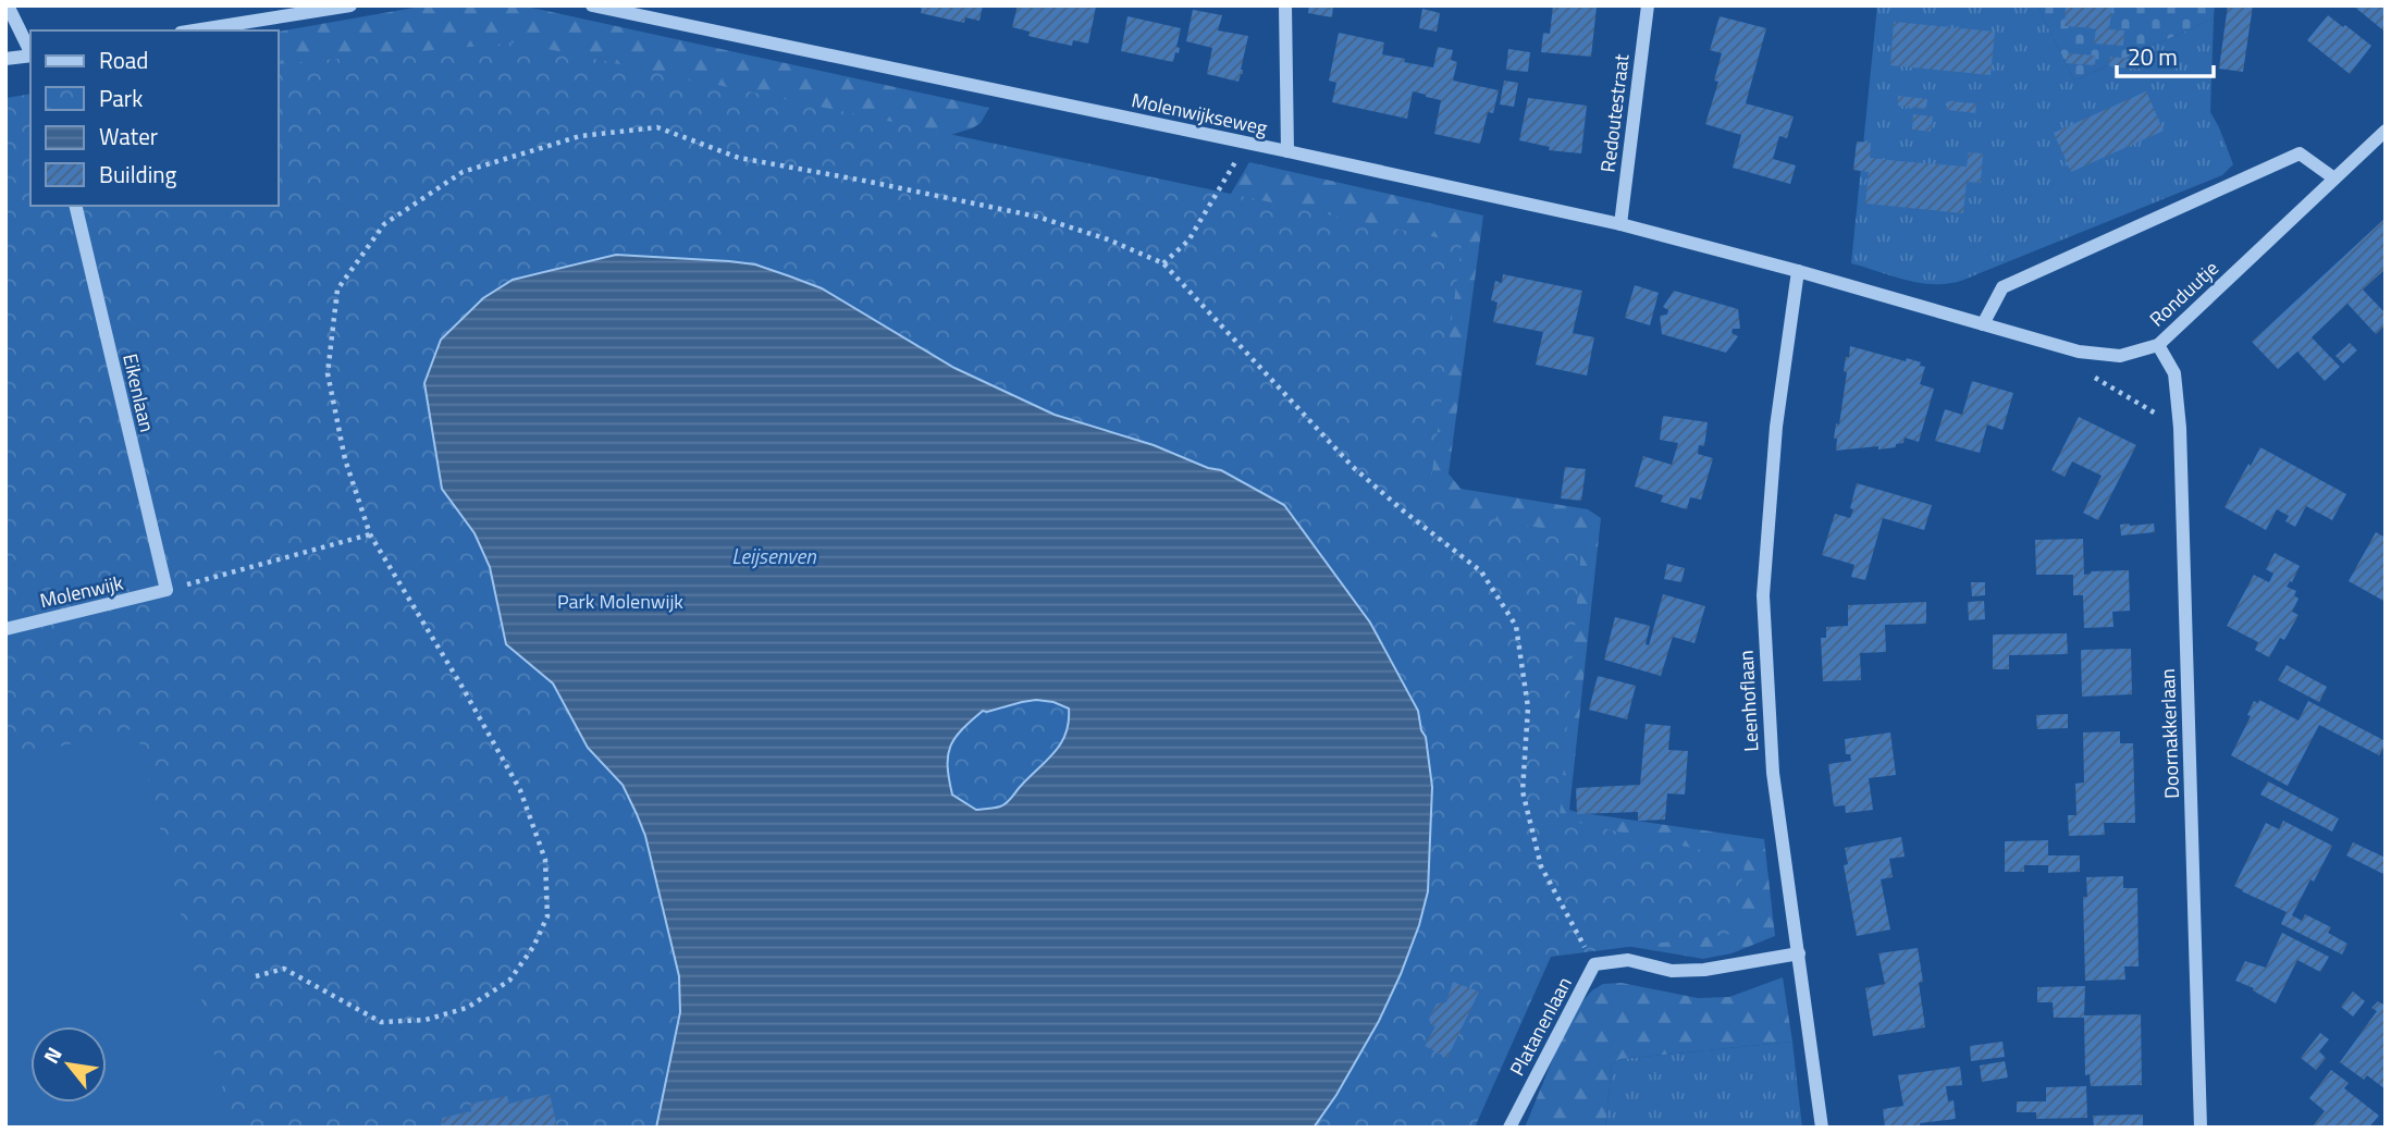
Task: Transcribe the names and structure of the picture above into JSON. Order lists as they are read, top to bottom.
{
  "streets": {
    "street": [
      "Redoutestraat",
      "Molenwijkseweg",
      "Ronduutje",
      "Eikenlaan",
      "Molenwijk",
      "Leenhoflaan",
      "Doornakkerlaan",
      "Platanenlaan"
    ]
  },
  "crossings": [
    ["Redoutestraat", "Molenwijkseweg"],
    ["Molenwijkseweg", "Ronduutje"],
    ["Molenwijkseweg", "Leenhoflaan"],
    ["Ronduutje", "Leenhoflaan"],
    ["Ronduutje", "Doornakkerlaan"],
    ["Eikenlaan", "Molenwijk"],
    ["Leenhoflaan", "Platanenlaan"]
  ],
  "water": ["Leijsenven"],
  "parks": ["Park Molenwijk"],
  "legend": [
    "Road",
    "Park",
    "Water",
    "Building"
  ],
  "scale_bar": "20 m",
  "north": "top left"
}
